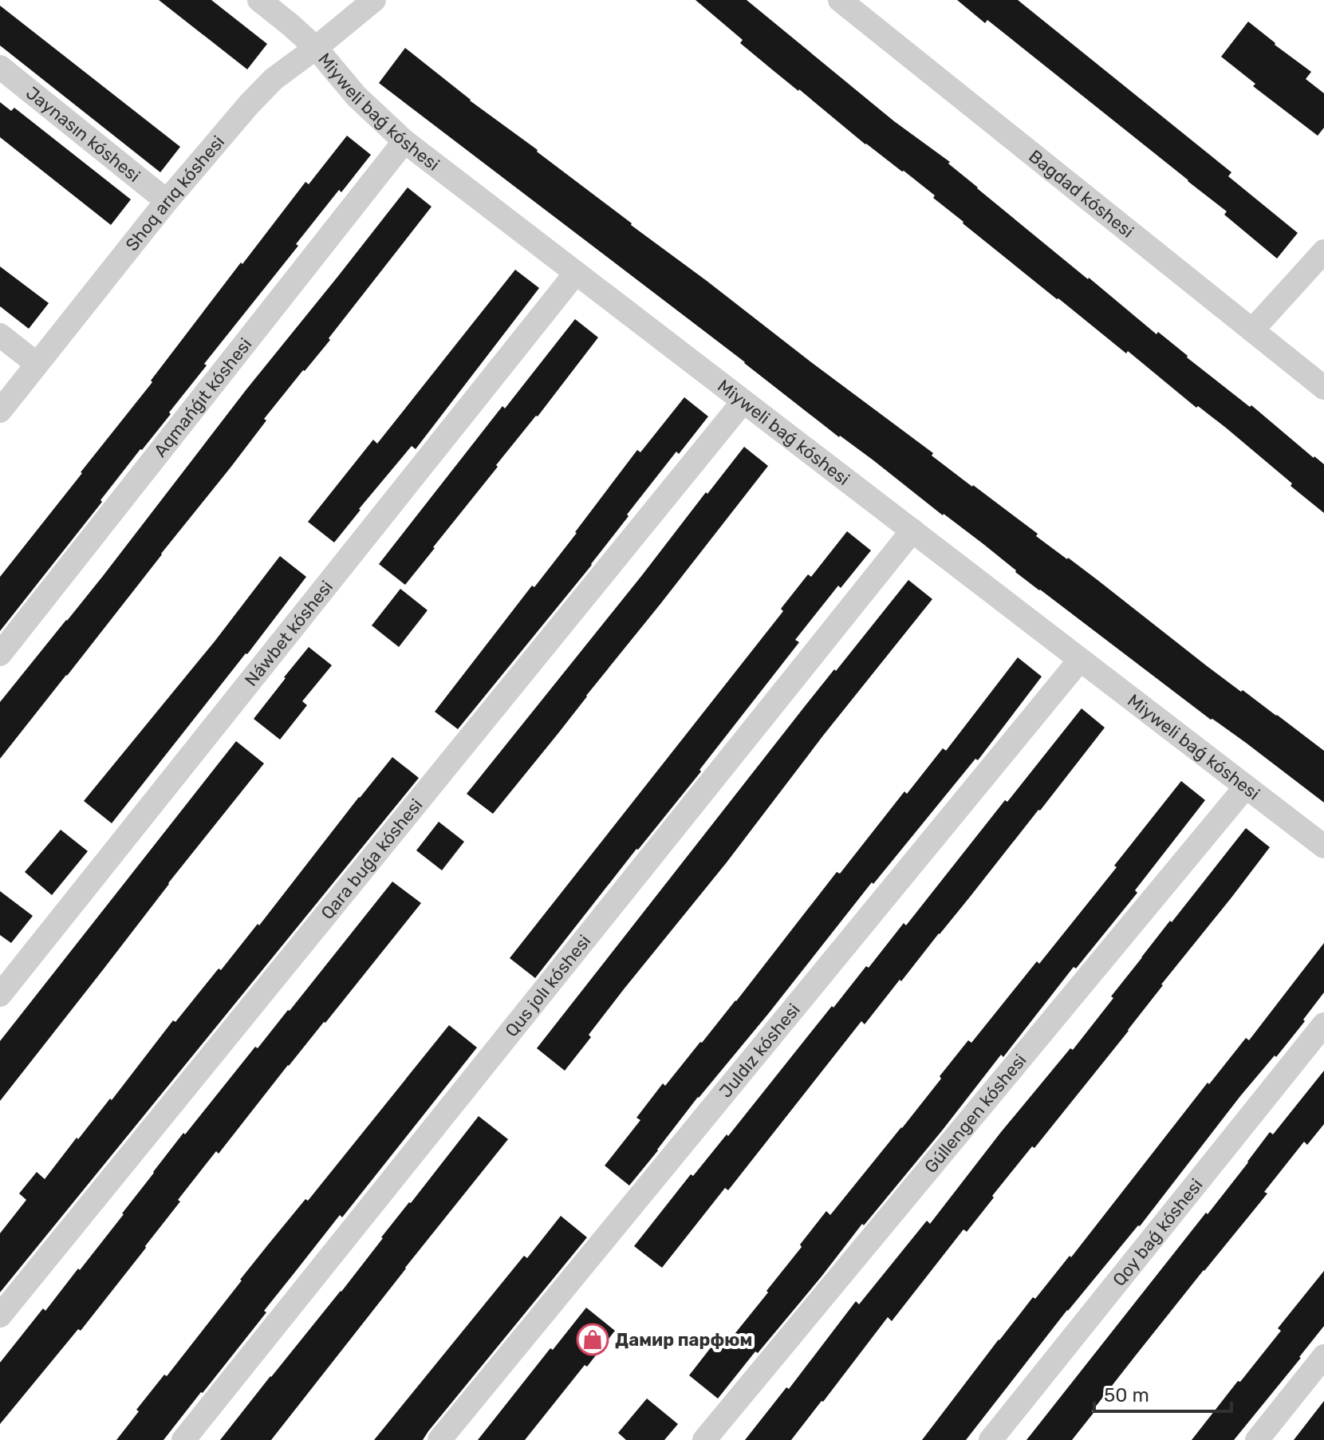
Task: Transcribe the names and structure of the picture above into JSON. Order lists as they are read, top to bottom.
{
  "streets": {
    "street": [
      "Miyweli baǵ kóshesi",
      "Jaynasın kóshesi",
      "Shoq arıq kóshesi",
      "Bagdad kóshesi",
      "Aqmańǵıt kóshesi",
      "Náwbet kóshesi",
      "Qara buǵa kóshesi",
      "Qus jolı kóshesi",
      "Juldız kóshesi",
      "Gúllengen kóshesi",
      "Qoy baǵ kóshesi"
    ]
  },
  "crossings": [
    ["Miyweli baǵ kóshesi", "Shoq arıq kóshesi"],
    ["Miyweli baǵ kóshesi", "Aqmańǵıt kóshesi"],
    ["Miyweli baǵ kóshesi", "Náwbet kóshesi"],
    ["Miyweli baǵ kóshesi", "Qara buǵa kóshesi"],
    ["Miyweli baǵ kóshesi", "Qus jolı kóshesi"],
    ["Miyweli baǵ kóshesi", "Juldız kóshesi"],
    ["Miyweli baǵ kóshesi", "Gúllengen kóshesi"],
    ["Jaynasın kóshesi", "Shoq arıq kóshesi"]
  ],
  "places": {
    "shop": ["Дамир парфюм"]
  },
  "scale_bar": "50 m"
}
